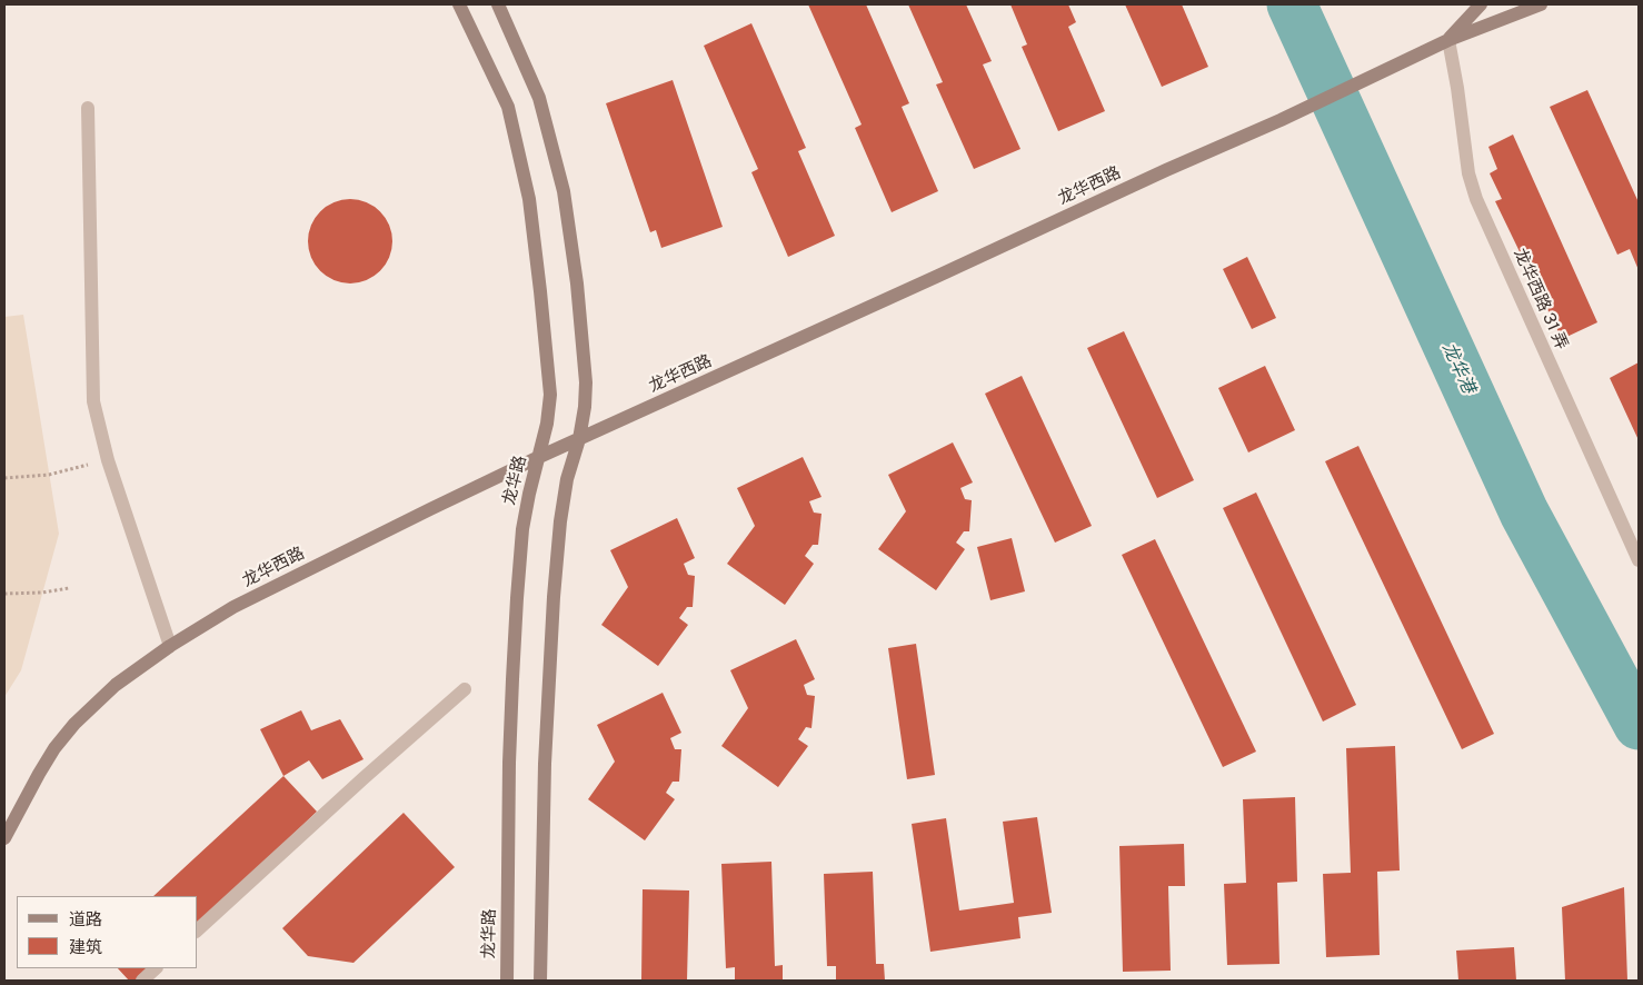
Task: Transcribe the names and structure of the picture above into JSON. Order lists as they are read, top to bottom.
{
  "streets": {
    "main road": ["龙华西路", "龙华路"],
    "street": ["龙华西路 31 弄"]
  },
  "crossings": [
    ["龙华西路", "龙华西路 31 弄"],
    ["龙华西路", "龙华路"]
  ],
  "water": ["龙华港"],
  "legend": ["道路", "建筑"]
}
